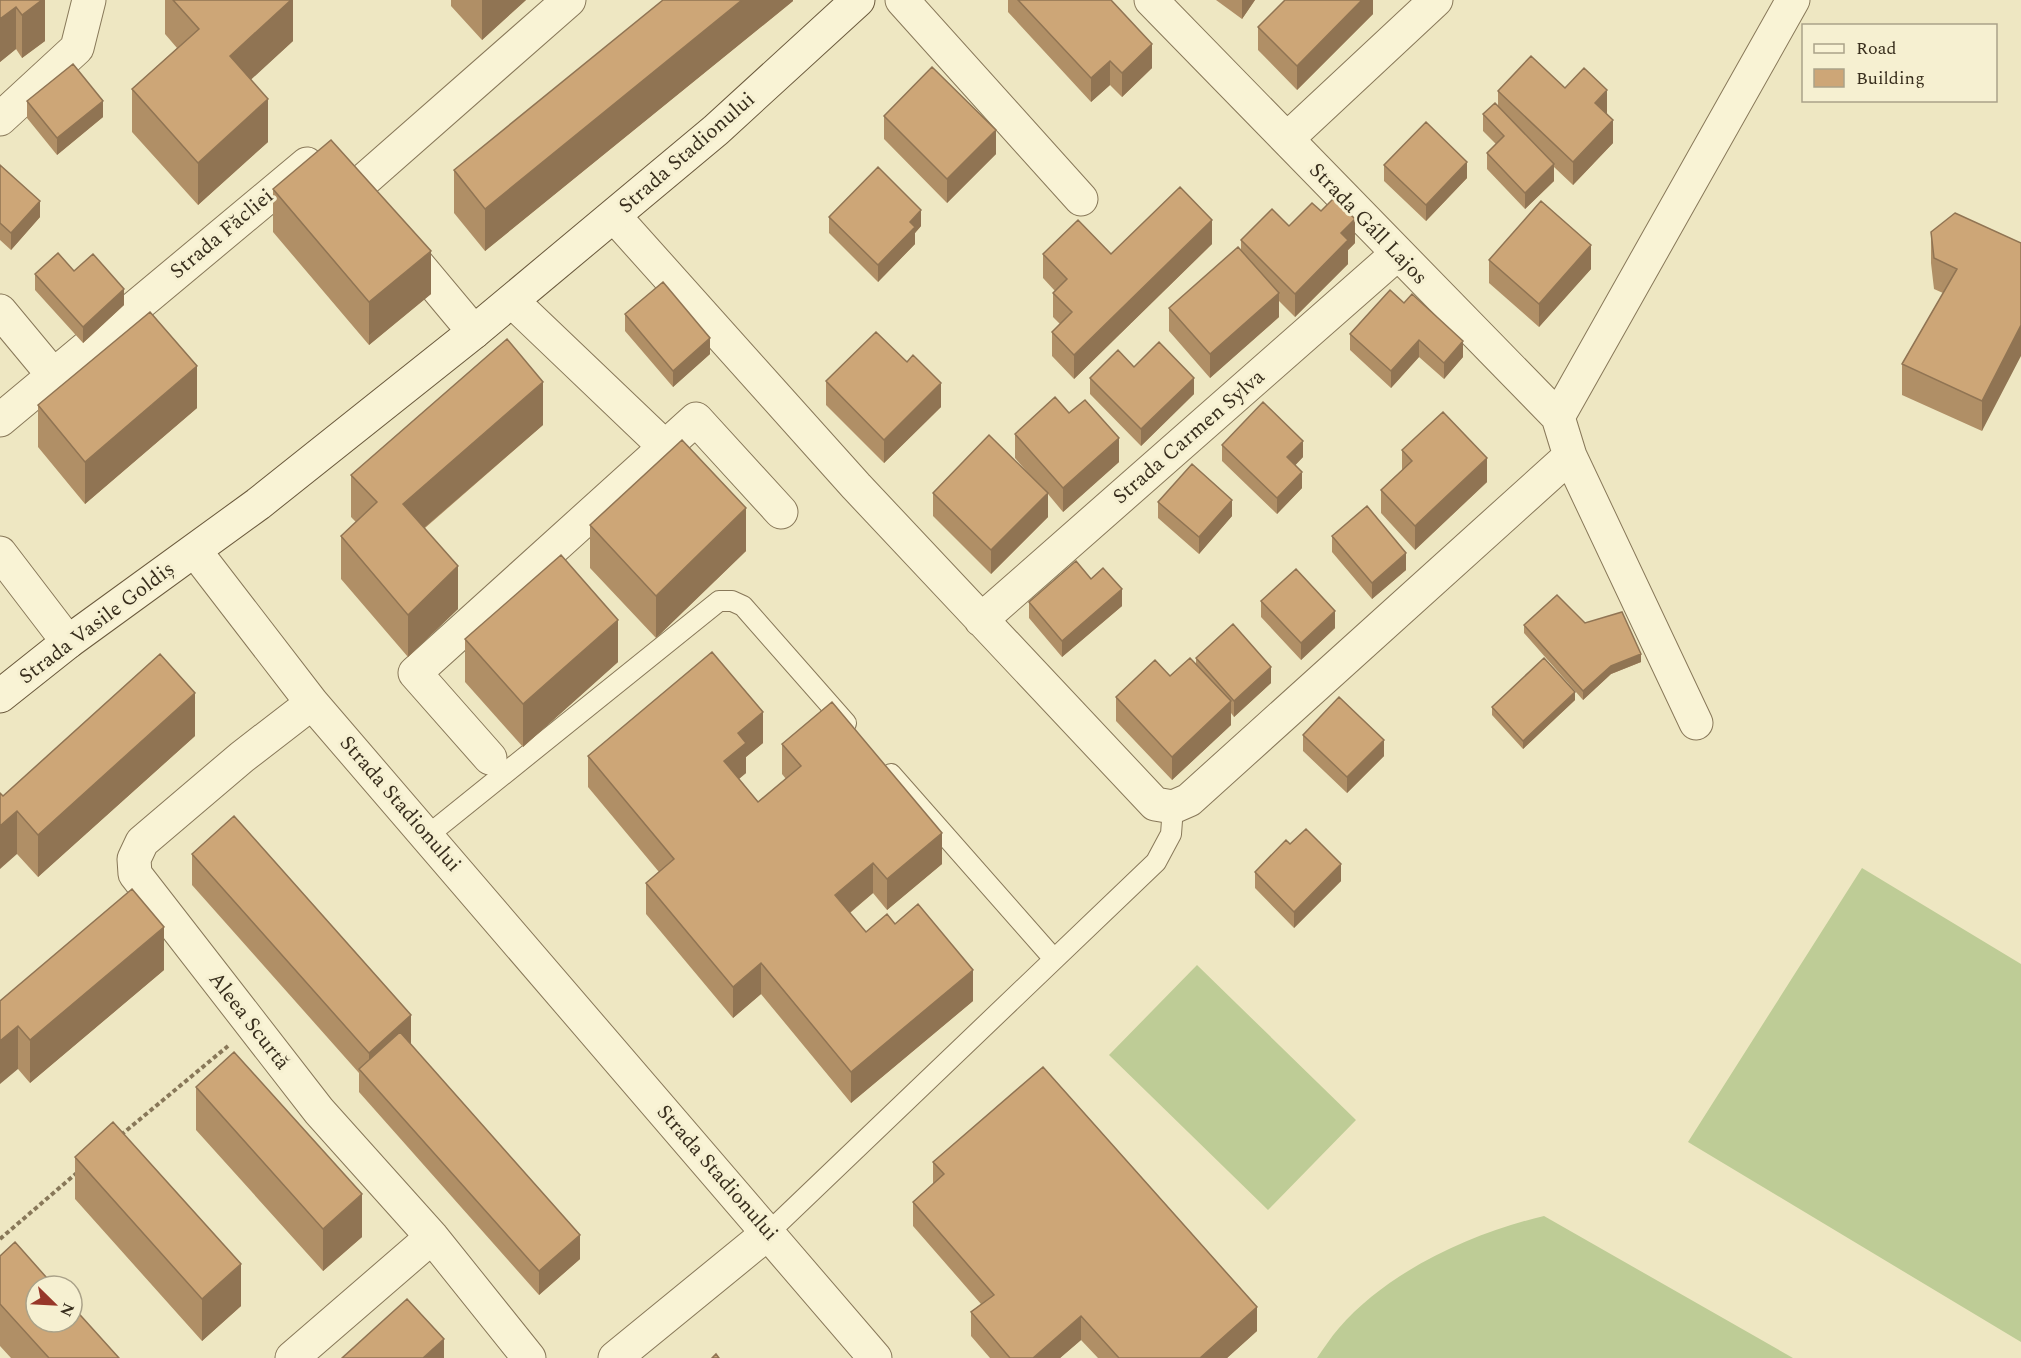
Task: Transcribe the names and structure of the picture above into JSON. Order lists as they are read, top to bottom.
{
  "streets": {
    "street": [
      "Strada Stadionului",
      "Strada Gáll Lajos",
      "Strada Făcliei",
      "Strada Carmen Sylva",
      "Strada Vasile Goldiș",
      "Aleea Scurtă"
    ]
  },
  "crossings": [
    ["Strada Stadionului", "Strada Făcliei"],
    ["Strada Stadionului", "Strada Vasile Goldiș"],
    ["Strada Stadionului", "Aleea Scurtă"],
    ["Strada Gáll Lajos", "Strada Carmen Sylva"]
  ],
  "legend": ["Road", "Building"],
  "north": "bottom right"
}
